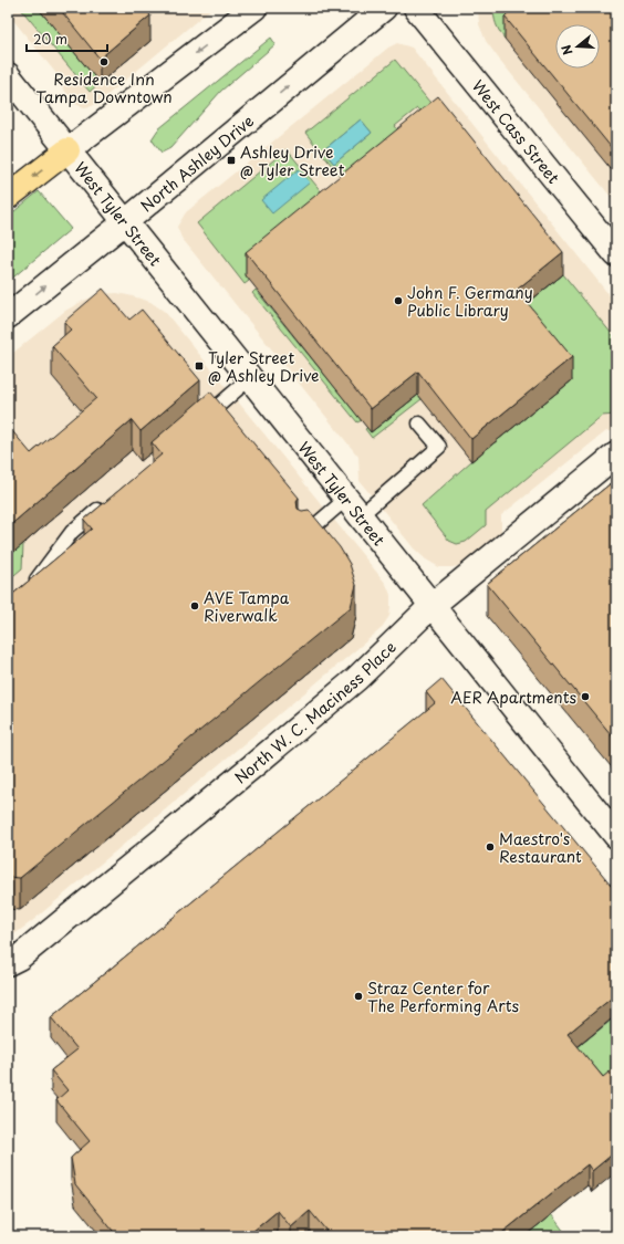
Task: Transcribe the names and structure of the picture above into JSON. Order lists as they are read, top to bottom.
{
  "streets": {
    "street": [
      "West Cass Street",
      "North Ashley Drive",
      "West Tyler Street",
      "North W. C. Maciness Place"
    ]
  },
  "crossings": [
    ["North Ashley Drive", "West Tyler Street"],
    ["West Tyler Street", "North W. C. Maciness Place"]
  ],
  "places": {
    "other": [
      "Residence Inn Tampa Downtown",
      "John F. Germany Public Library",
      "AVE Tampa Riverwalk",
      "AER Apartments",
      "Maestro's Restaurant",
      "Straz Center for The Performing Arts"
    ],
    "transit": ["Ashley Drive @ Tyler Street", "Tyler Street @ Ashley Drive"]
  },
  "scale_bar": "20 m",
  "north": "left"
}
